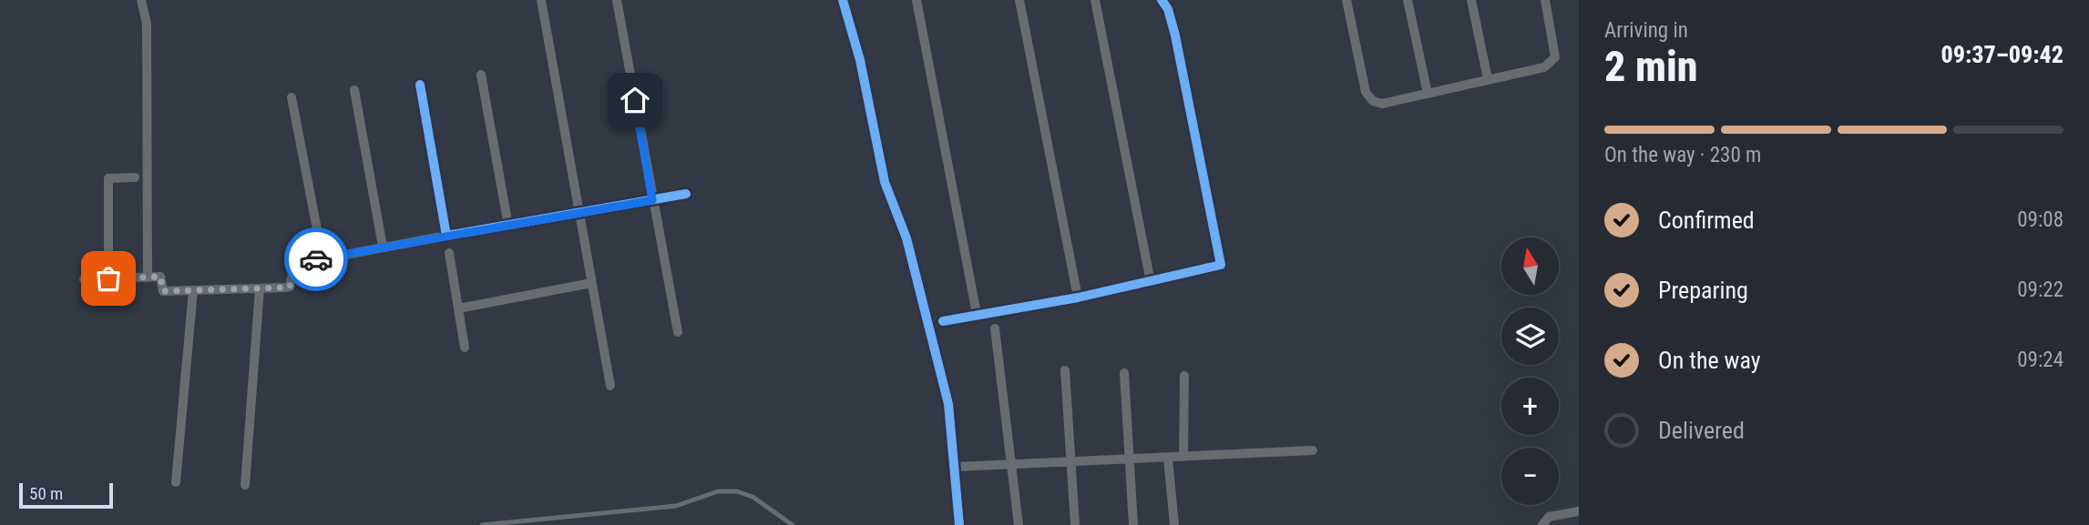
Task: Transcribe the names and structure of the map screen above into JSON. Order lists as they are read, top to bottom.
{
  "scale_bar": "50 m",
  "north": "top",
  "page": {
    "heading": ["2 min", "Arriving in", "09:37–09:42"],
    "bar": "On the way · 230 m",
    "list": [
      ["Confirmed", "09:08"],
      ["Preparing", "09:22"],
      ["On the way", "09:24"],
      "Delivered"
    ],
    "map_buttons": ["+", "−"],
    "scale": "50 m"
  }
}
